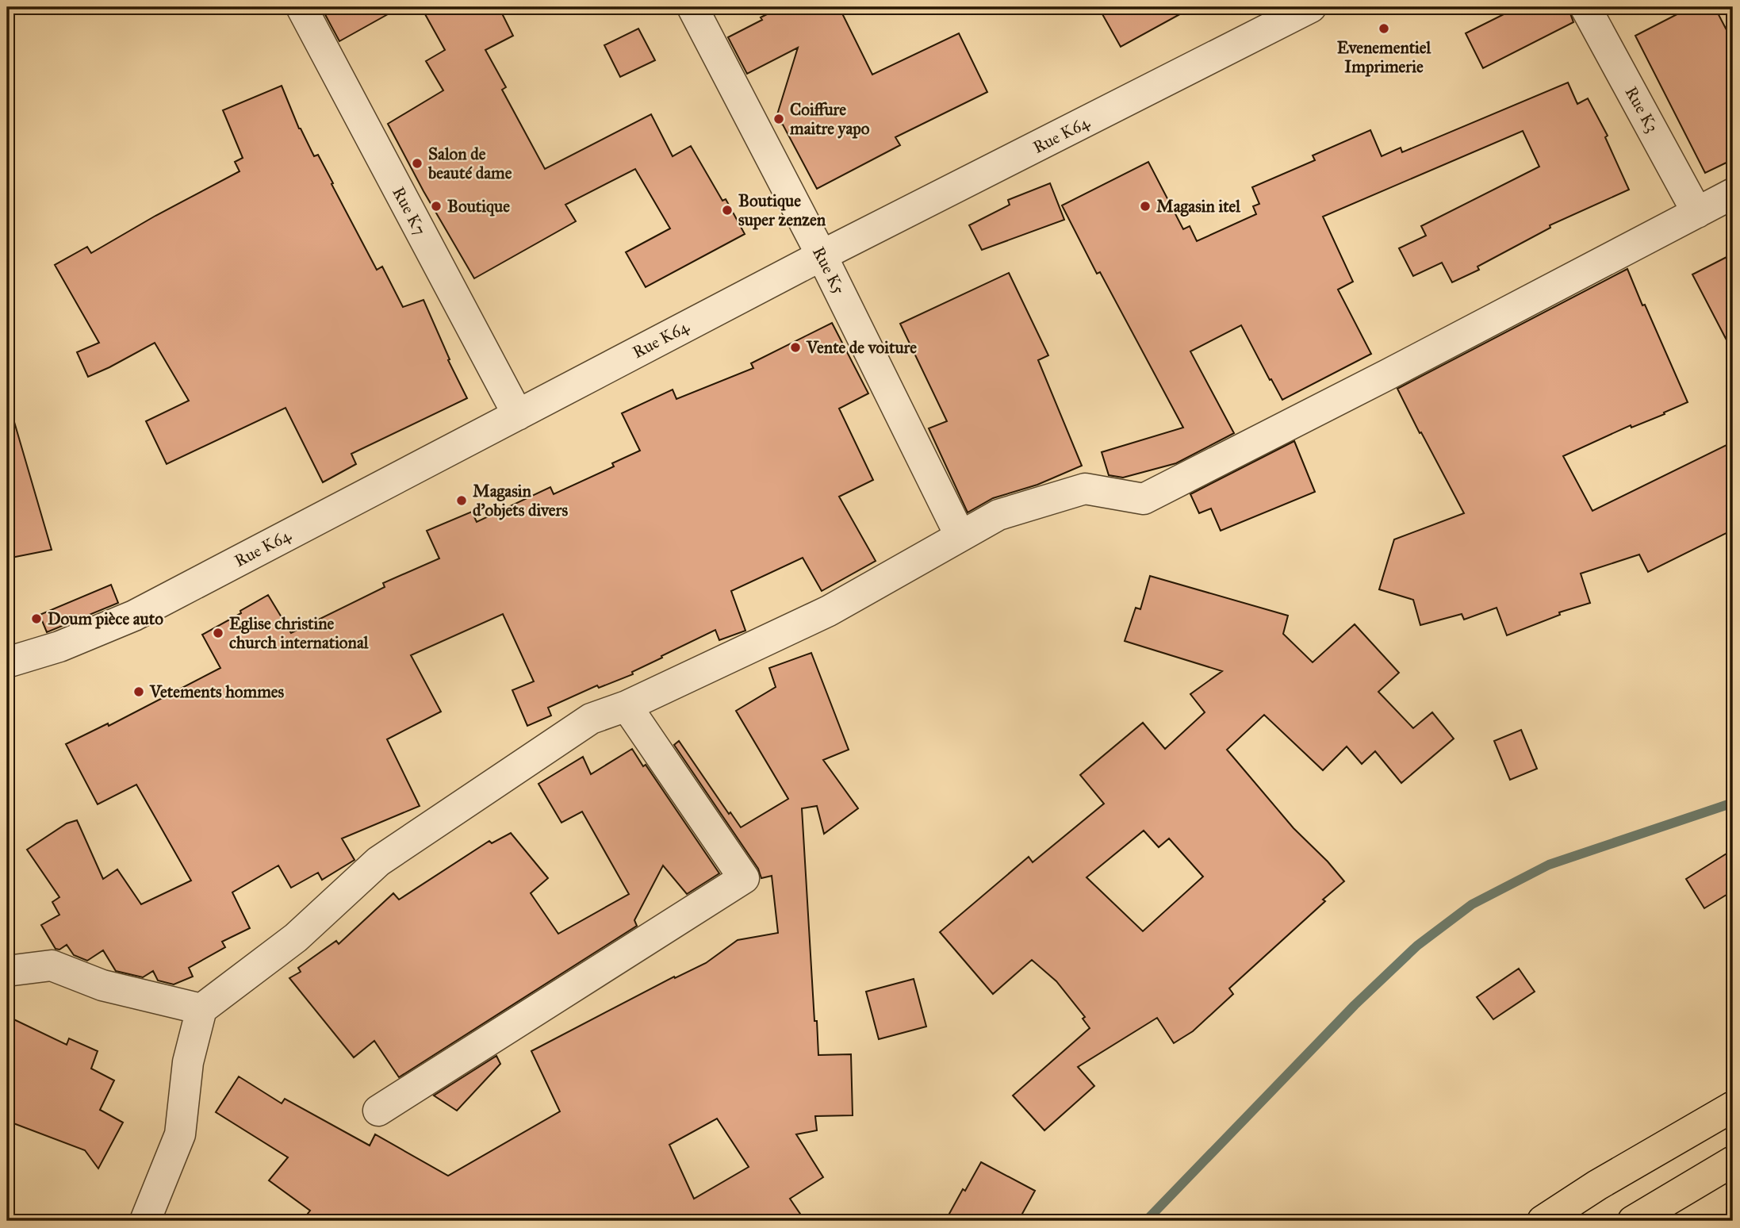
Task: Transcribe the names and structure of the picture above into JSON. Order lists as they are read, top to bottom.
{
  "streets": {
    "street": [
      "Rue K3",
      "Rue K64",
      "Rue K7",
      "Rue K5"
    ]
  },
  "crossings": [
    ["Rue K64", "Rue K7"],
    ["Rue K64", "Rue K5"]
  ],
  "places": [
    "Evenementiel Imprimerie",
    "Coiffure maitre yapo",
    "Salon de beauté dame",
    "Boutique",
    "Magasin itel",
    "Boutique super zenzen",
    "Vente de voiture",
    "Magasin d'objets divers",
    "Doum pièce auto",
    "Eglise christine church international",
    "Vetements hommes"
  ]
}
